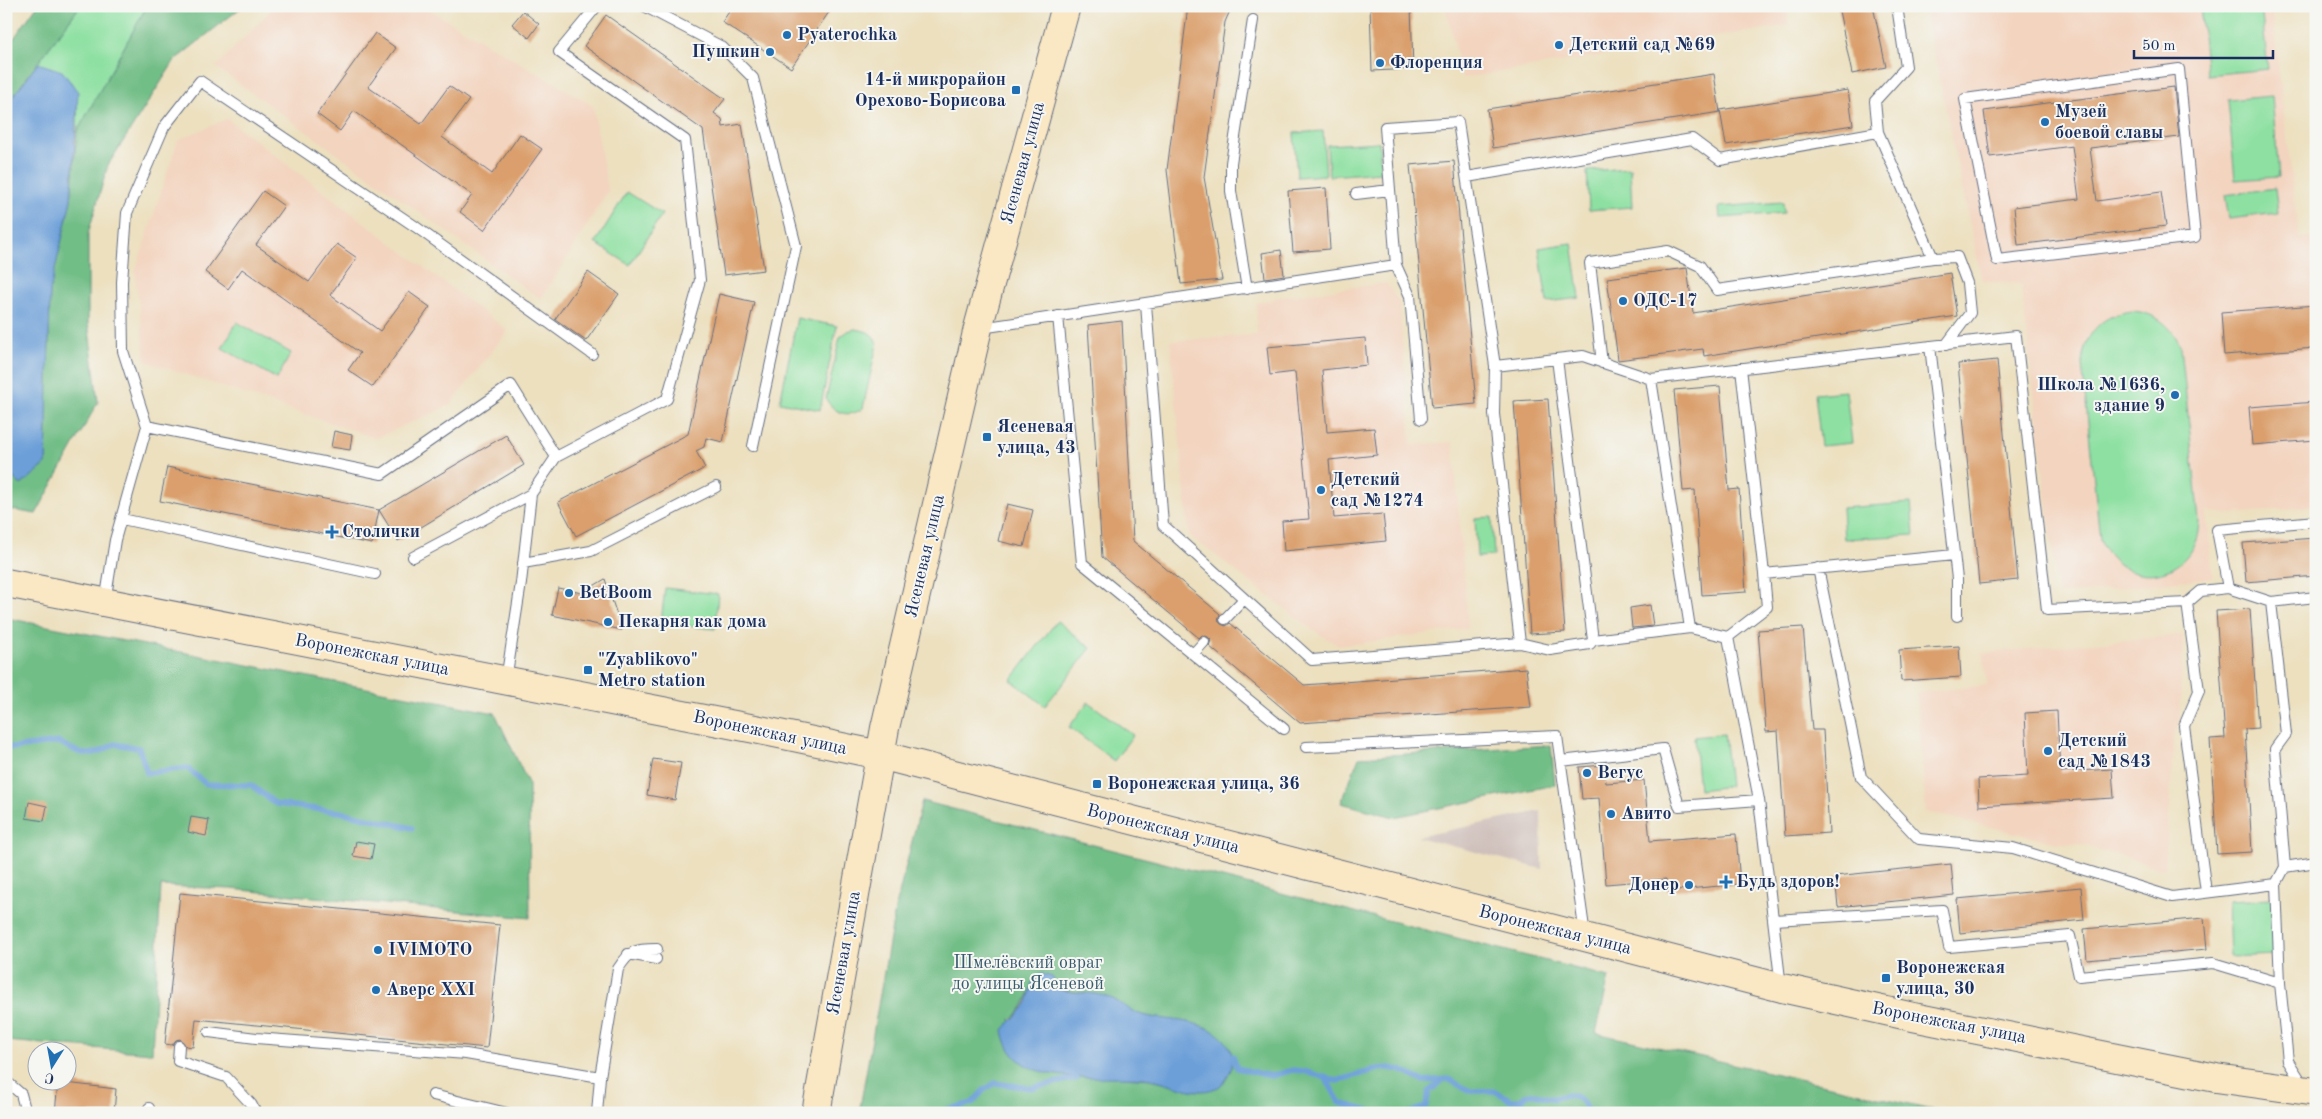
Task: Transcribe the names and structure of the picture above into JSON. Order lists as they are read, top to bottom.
{
  "streets": {
    "street": ["Ясеневая улица", "Воронежская улица"]
  },
  "crossings": [
    ["Ясеневая улица", "Воронежская улица"]
  ],
  "parks": ["Шмелёвский овраг до улицы Ясеневой"],
  "places": {
    "other": [
      "Pyaterochka",
      "Детский сад №69",
      "Пушкин",
      "Флоренция",
      "Музей боевой славы",
      "ОДС-17",
      "Школа №1636, здание 9",
      "Детский сад №1274",
      "BetBoom",
      "Пекарня как дома",
      "Детский сад №1843",
      "Вегус",
      "Авито",
      "Донер",
      "IVIMOTO",
      "Аверс XXI"
    ],
    "transit": [
      "14-й микрорайон Орехово-Борисова",
      "Ясеневая улица, 43",
      "\"Zyablikovo\" Metro station",
      "Воронежская улица, 36",
      "Воронежская улица, 30"
    ],
    "health": ["Столички", "Будь здоров!"]
  },
  "scale_bar": "50 m",
  "north": "bottom"
}
